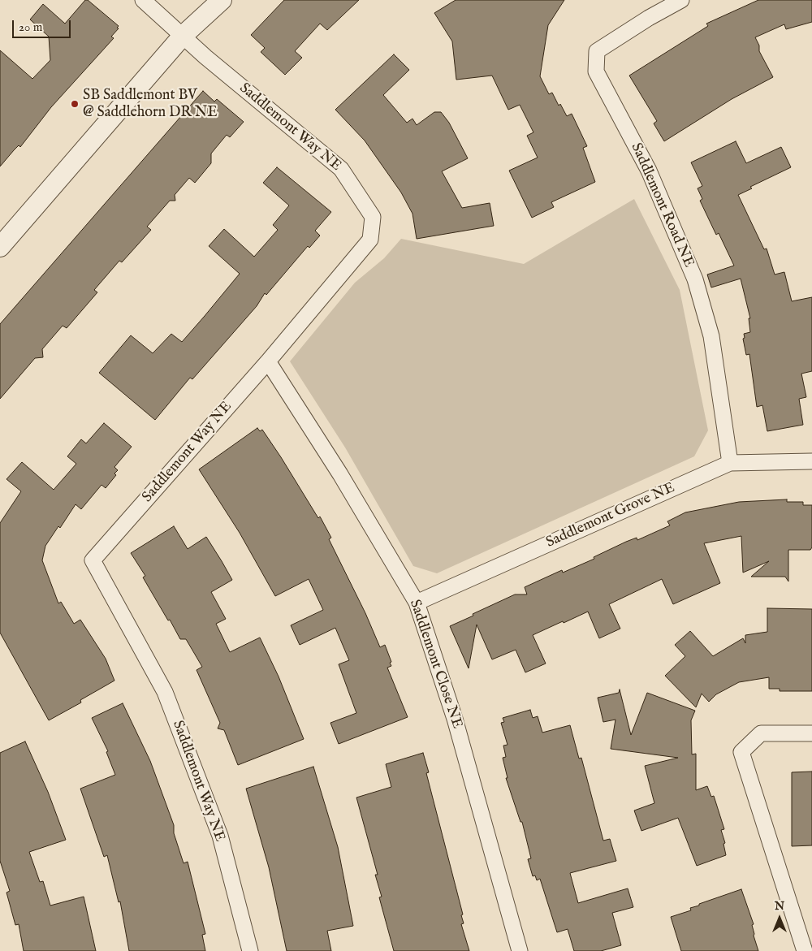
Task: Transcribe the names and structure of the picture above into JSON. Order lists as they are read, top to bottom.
{
  "streets": {
    "street": [
      "Saddlemont Way NE",
      "Saddlemont Road NE",
      "Saddlemont Grove NE",
      "Saddlemont Close NE"
    ]
  },
  "crossings": [
    ["Saddlemont Way NE", "Saddlemont Close NE"],
    ["Saddlemont Road NE", "Saddlemont Grove NE"],
    ["Saddlemont Grove NE", "Saddlemont Close NE"]
  ],
  "places": ["SB Saddlemont BV @ Saddlehorn DR NE"],
  "scale_bar": "20 m",
  "north": "top"
}
